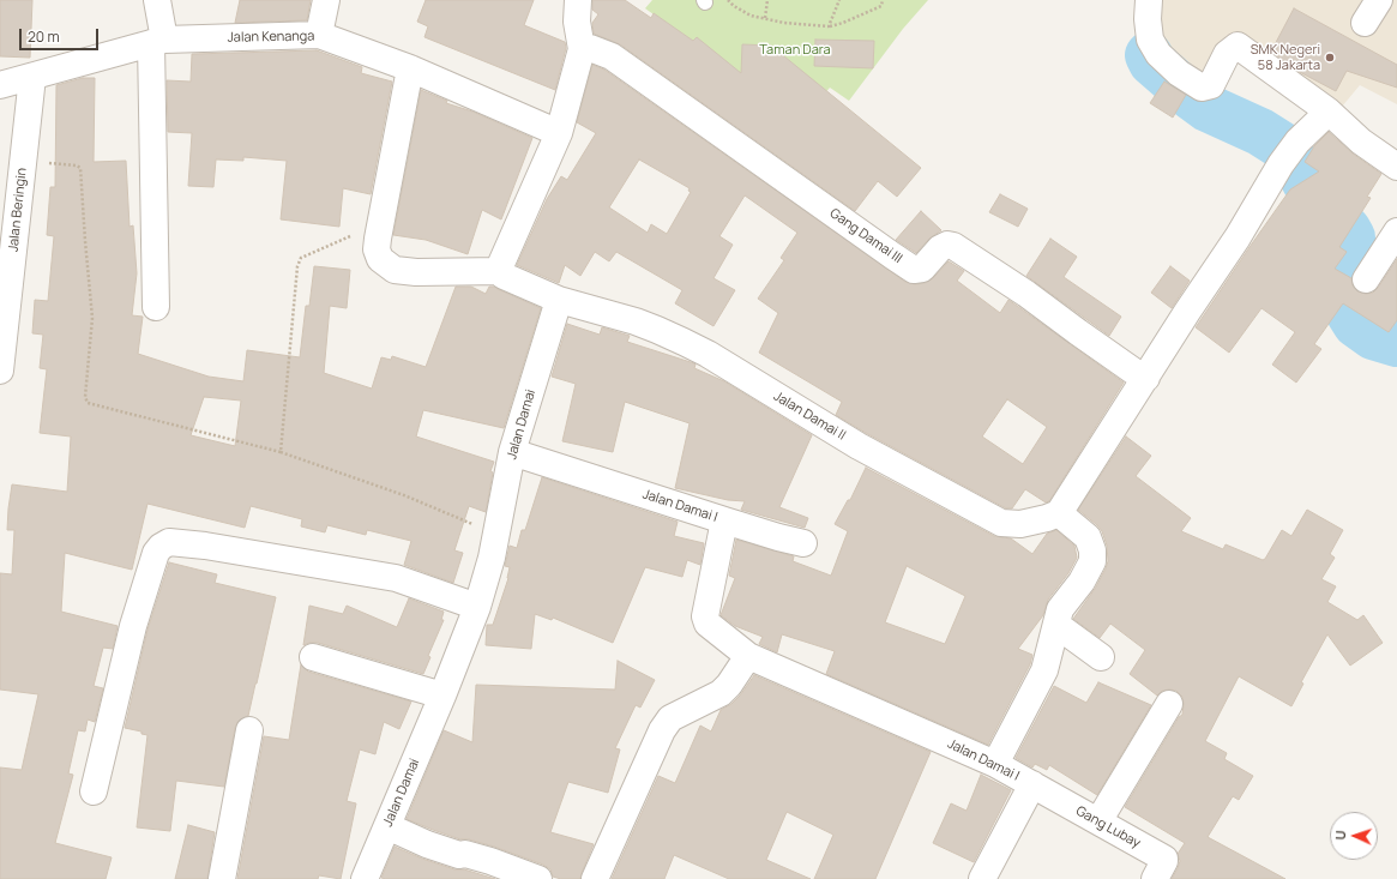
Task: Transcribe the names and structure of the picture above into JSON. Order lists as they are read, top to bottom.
{
  "streets": {
    "street": [
      "Jalan Kenanga",
      "Jalan Beringin",
      "Gang Damai III",
      "Jalan Damai II",
      "Jalan Damai",
      "Jalan Damai I",
      "Gang Lubay"
    ]
  },
  "crossings": [
    ["Jalan Kenanga", "Jalan Beringin"],
    ["Jalan Damai II", "Jalan Damai"],
    ["Jalan Damai", "Jalan Damai I"],
    ["Jalan Damai I", "Gang Lubay"]
  ],
  "parks": ["Taman Dara"],
  "places": ["SMK Negeri 58 Jakarta"],
  "scale_bar": "20 m",
  "north": "left"
}
